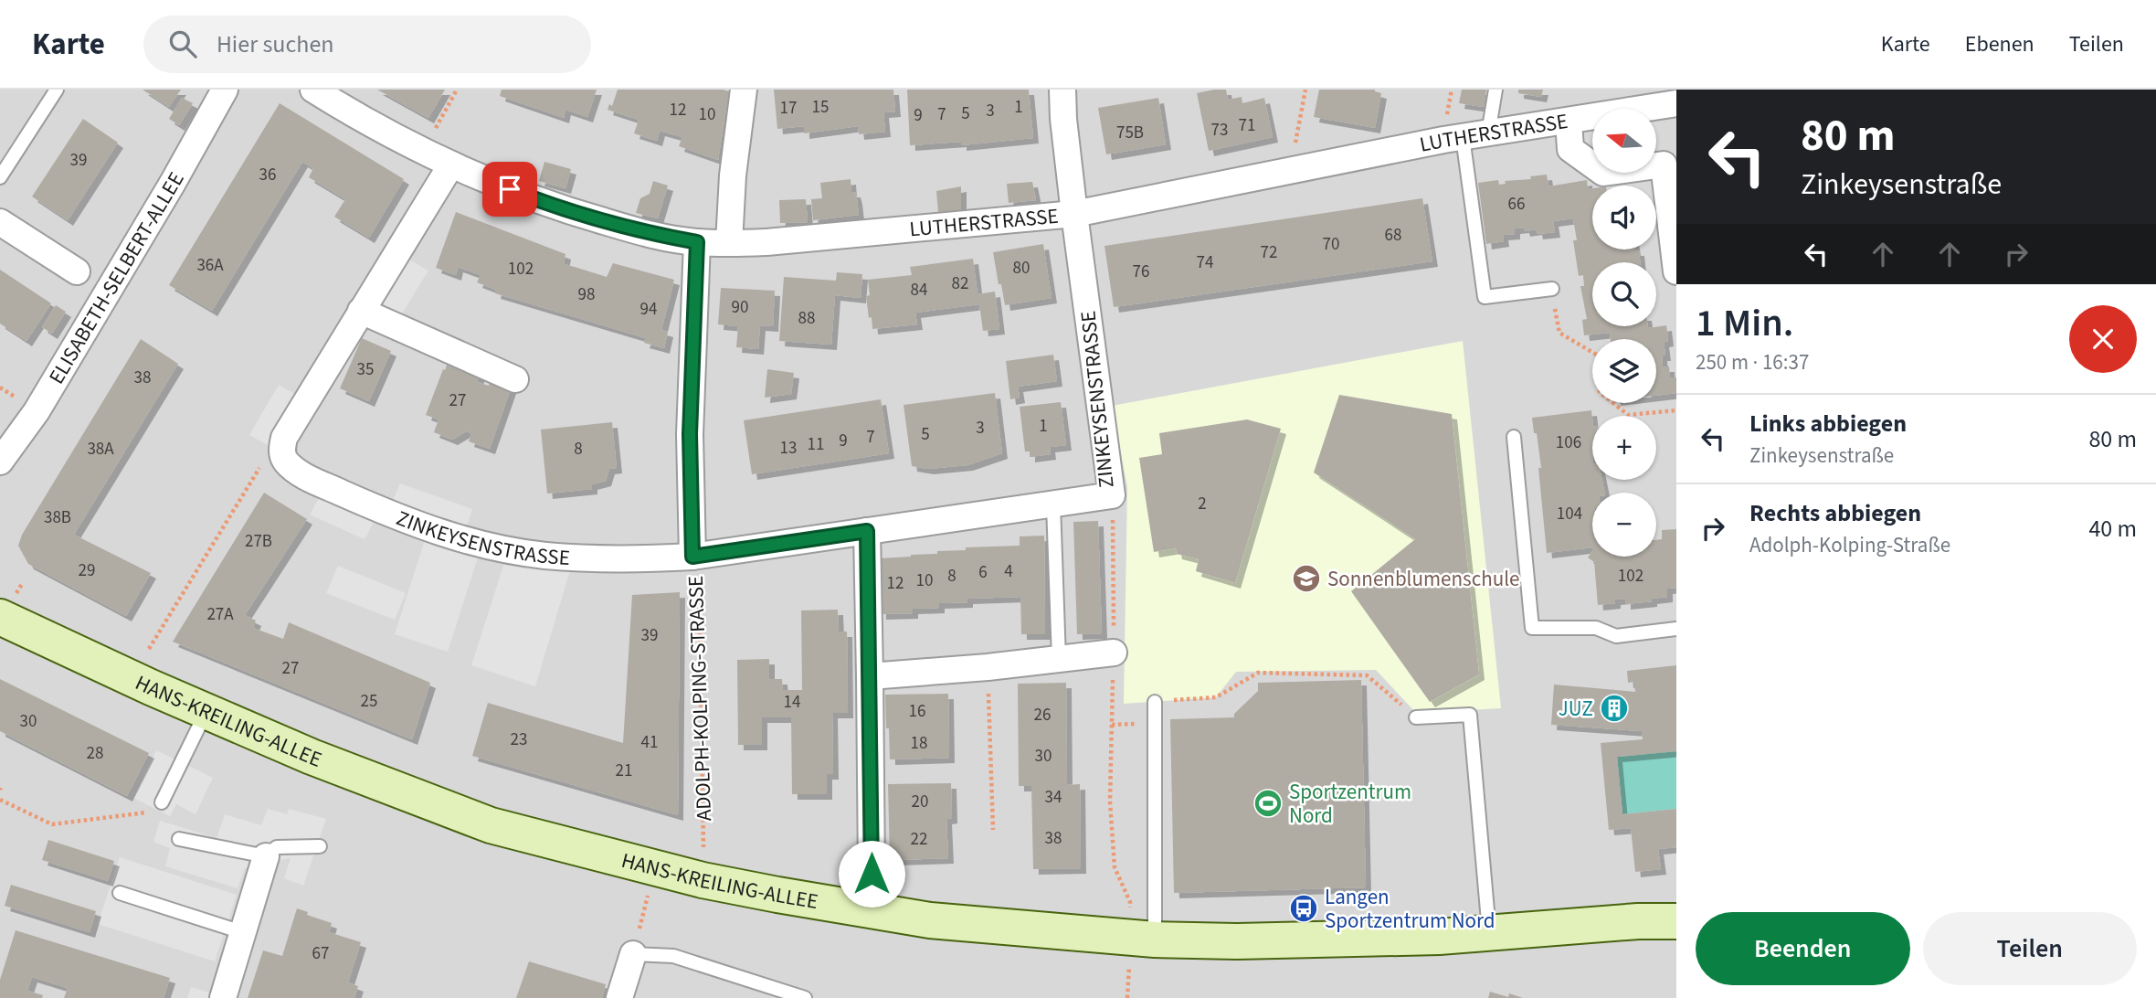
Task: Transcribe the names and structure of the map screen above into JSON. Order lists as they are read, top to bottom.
{
  "streets": {
    "street": [
      "LUTHERSTRASSE",
      "ELISABETH-SELBERT-ALLEE",
      "ZINKEYSENSTRASSE",
      "ADOLPH-KOLPING-STRASSE",
      "HANS-KREILING-ALLEE"
    ]
  },
  "crossings": [
    ["LUTHERSTRASSE", "ZINKEYSENSTRASSE"],
    ["LUTHERSTRASSE", "ADOLPH-KOLPING-STRASSE"],
    ["ZINKEYSENSTRASSE", "ADOLPH-KOLPING-STRASSE"]
  ],
  "places": {
    "school or university": ["Sonnenblumenschule"],
    "building": ["JUZ"],
    "sports": ["Sportzentrum Nord"],
    "bus stop": ["Langen Sportzentrum Nord"]
  },
  "house_numbers": [
    "15",
    "1",
    "17",
    "12",
    "3",
    "5",
    "10",
    "7",
    "9",
    "71",
    "73",
    "75B",
    "39",
    "36",
    "66",
    "68",
    "70",
    "72",
    "74",
    "36A",
    "80",
    "102",
    "76",
    "82",
    "84",
    "98",
    "90",
    "94",
    "88",
    "35",
    "38",
    "27",
    "1",
    "3",
    "5",
    "7",
    "9",
    "106",
    "11",
    "13",
    "38A",
    "8",
    "2",
    "104",
    "38B",
    "27B",
    "29",
    "4",
    "6",
    "8",
    "102",
    "10",
    "12",
    "27A",
    "39",
    "27",
    "25",
    "14",
    "16",
    "26",
    "30",
    "23",
    "41",
    "18",
    "28",
    "30",
    "21",
    "34",
    "20",
    "38",
    "22",
    "67"
  ],
  "north": "left",
  "page": {
    "header": "Karte",
    "search": "Hier suchen",
    "nav": ["Karte", "Ebenen", "Teilen"],
    "turn": ["80 m", "Zinkeysenstraße"],
    "map_buttons": ["+", "−"],
    "heading": ["1 Min.", "250 m · 16:37"],
    "list": [
      {
        "name": "Links abbiegen",
        "note": "Zinkeysenstraße",
        "value": "80 m"
      },
      {
        "name": "Rechts abbiegen",
        "note": "Adolph-Kolping-Straße",
        "value": "40 m"
      }
    ],
    "buttons": ["Beenden", "Teilen"]
  }
}
